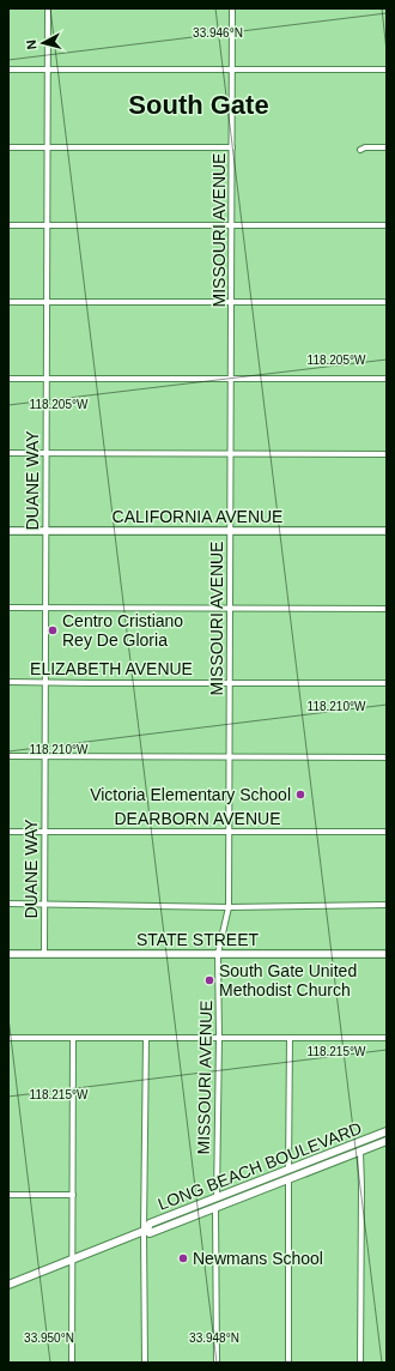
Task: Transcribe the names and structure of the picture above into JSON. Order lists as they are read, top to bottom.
{
  "streets": {
    "main road": ["CALIFORNIA AVENUE", "STATE STREET", "LONG BEACH BOULEVARD"],
    "street": [
      "MISSOURI AVENUE",
      "DUANE WAY",
      "ELIZABETH AVENUE",
      "DEARBORN AVENUE"
    ]
  },
  "crossings": [
    ["MISSOURI AVENUE", "CALIFORNIA AVENUE"],
    ["MISSOURI AVENUE", "ELIZABETH AVENUE"],
    ["MISSOURI AVENUE", "DEARBORN AVENUE"],
    ["MISSOURI AVENUE", "STATE STREET"],
    ["MISSOURI AVENUE", "LONG BEACH BOULEVARD"],
    ["DUANE WAY", "CALIFORNIA AVENUE"],
    ["DUANE WAY", "ELIZABETH AVENUE"],
    ["DUANE WAY", "DEARBORN AVENUE"],
    ["DUANE WAY", "STATE STREET"]
  ],
  "districts": ["South Gate"],
  "places": [
    "Centro Cristiano Rey De Gloria",
    "Victoria Elementary School",
    "South Gate United Methodist Church",
    "Newmans School"
  ],
  "north": "left",
  "coordinates": [
    "33.946°N",
    "118.205°W",
    "118.210°W",
    "118.215°W",
    "33.950°N",
    "33.948°N"
  ]
}
